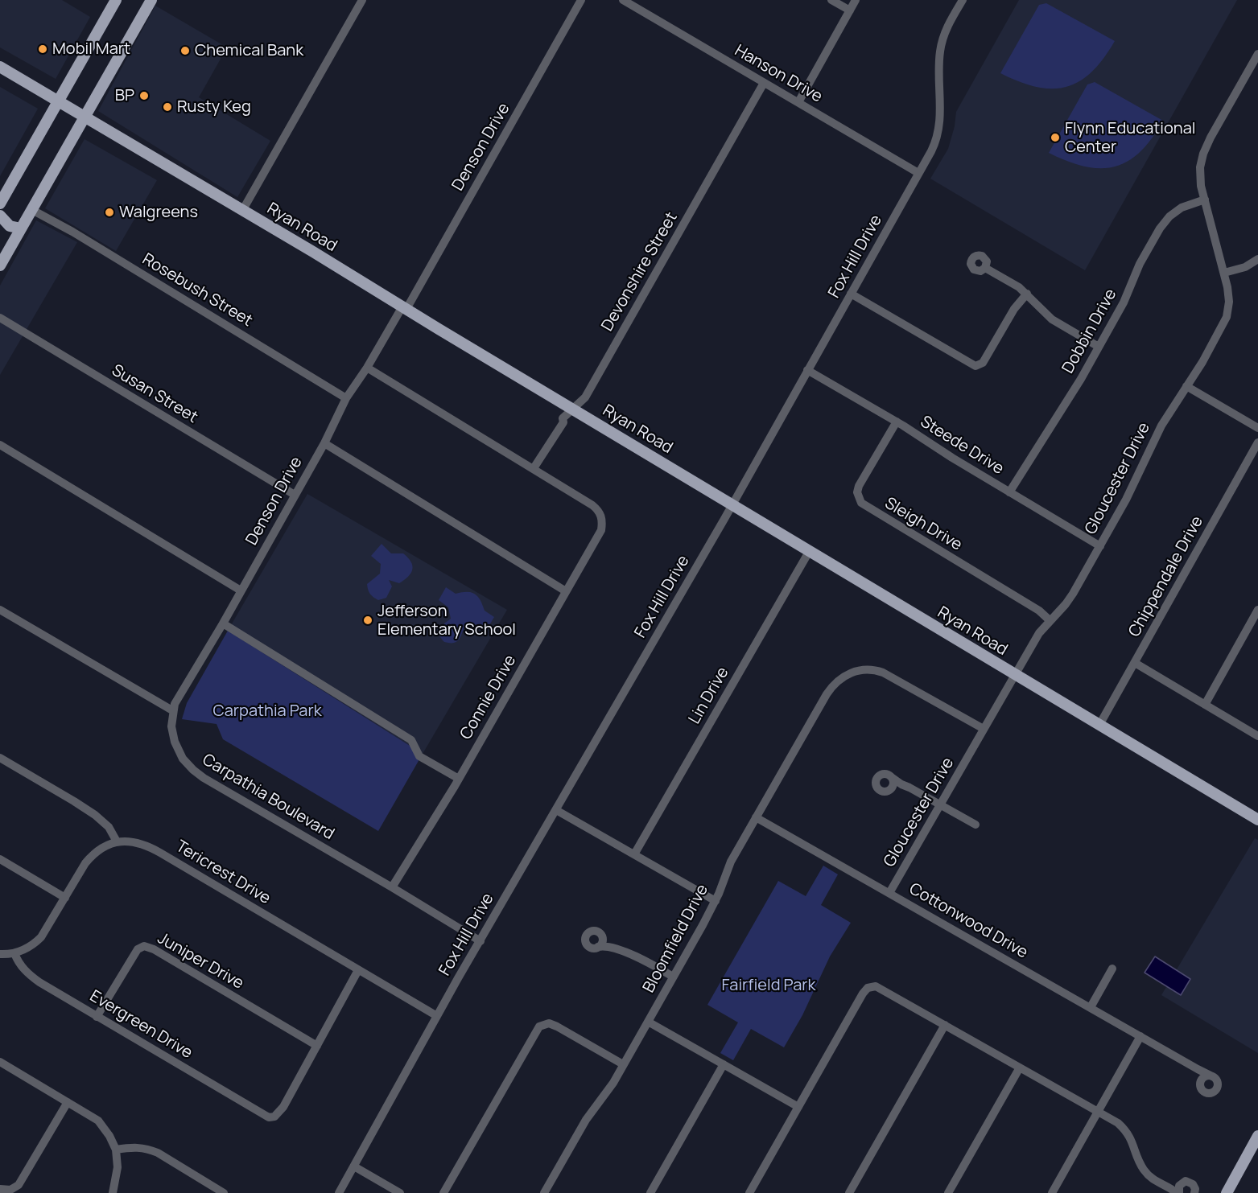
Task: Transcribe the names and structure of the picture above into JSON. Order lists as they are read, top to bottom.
{
  "streets": {
    "main road": ["Ryan Road"],
    "street": [
      "Hanson Drive",
      "Denson Drive",
      "Fox Hill Drive",
      "Devonshire Street",
      "Rosebush Street",
      "Dobbin Drive",
      "Susan Street",
      "Steede Drive",
      "Gloucester Drive",
      "Sleigh Drive",
      "Chippendale Drive",
      "Lin Drive",
      "Connie Drive",
      "Carpathia Boulevard",
      "Tericrest Drive",
      "Cottonwood Drive",
      "Bloomfield Drive",
      "Juniper Drive",
      "Evergreen Drive"
    ]
  },
  "crossings": [
    ["Hanson Drive", "Fox Hill Drive"],
    ["Hanson Drive", "Devonshire Street"],
    ["Denson Drive", "Ryan Road"],
    ["Denson Drive", "Rosebush Street"],
    ["Denson Drive", "Susan Street"],
    ["Denson Drive", "Carpathia Boulevard"],
    ["Ryan Road", "Fox Hill Drive"],
    ["Ryan Road", "Devonshire Street"],
    ["Ryan Road", "Gloucester Drive"],
    ["Ryan Road", "Chippendale Drive"],
    ["Ryan Road", "Lin Drive"],
    ["Fox Hill Drive", "Steede Drive"],
    ["Fox Hill Drive", "Carpathia Boulevard"],
    ["Fox Hill Drive", "Tericrest Drive"],
    ["Devonshire Street", "Connie Drive"],
    ["Dobbin Drive", "Steede Drive"],
    ["Dobbin Drive", "Gloucester Drive"],
    ["Steede Drive", "Gloucester Drive"],
    ["Steede Drive", "Sleigh Drive"],
    ["Gloucester Drive", "Sleigh Drive"],
    ["Gloucester Drive", "Cottonwood Drive"],
    ["Gloucester Drive", "Bloomfield Drive"],
    ["Connie Drive", "Carpathia Boulevard"],
    ["Cottonwood Drive", "Bloomfield Drive"],
    ["Juniper Drive", "Evergreen Drive"]
  ],
  "parks": ["Carpathia Park", "Fairfield Park"],
  "places": [
    "Mobil Mart",
    "Chemical Bank",
    "BP",
    "Rusty Keg",
    "Flynn Educational Center",
    "Walgreens",
    "Jefferson Elementary School"
  ]
}
